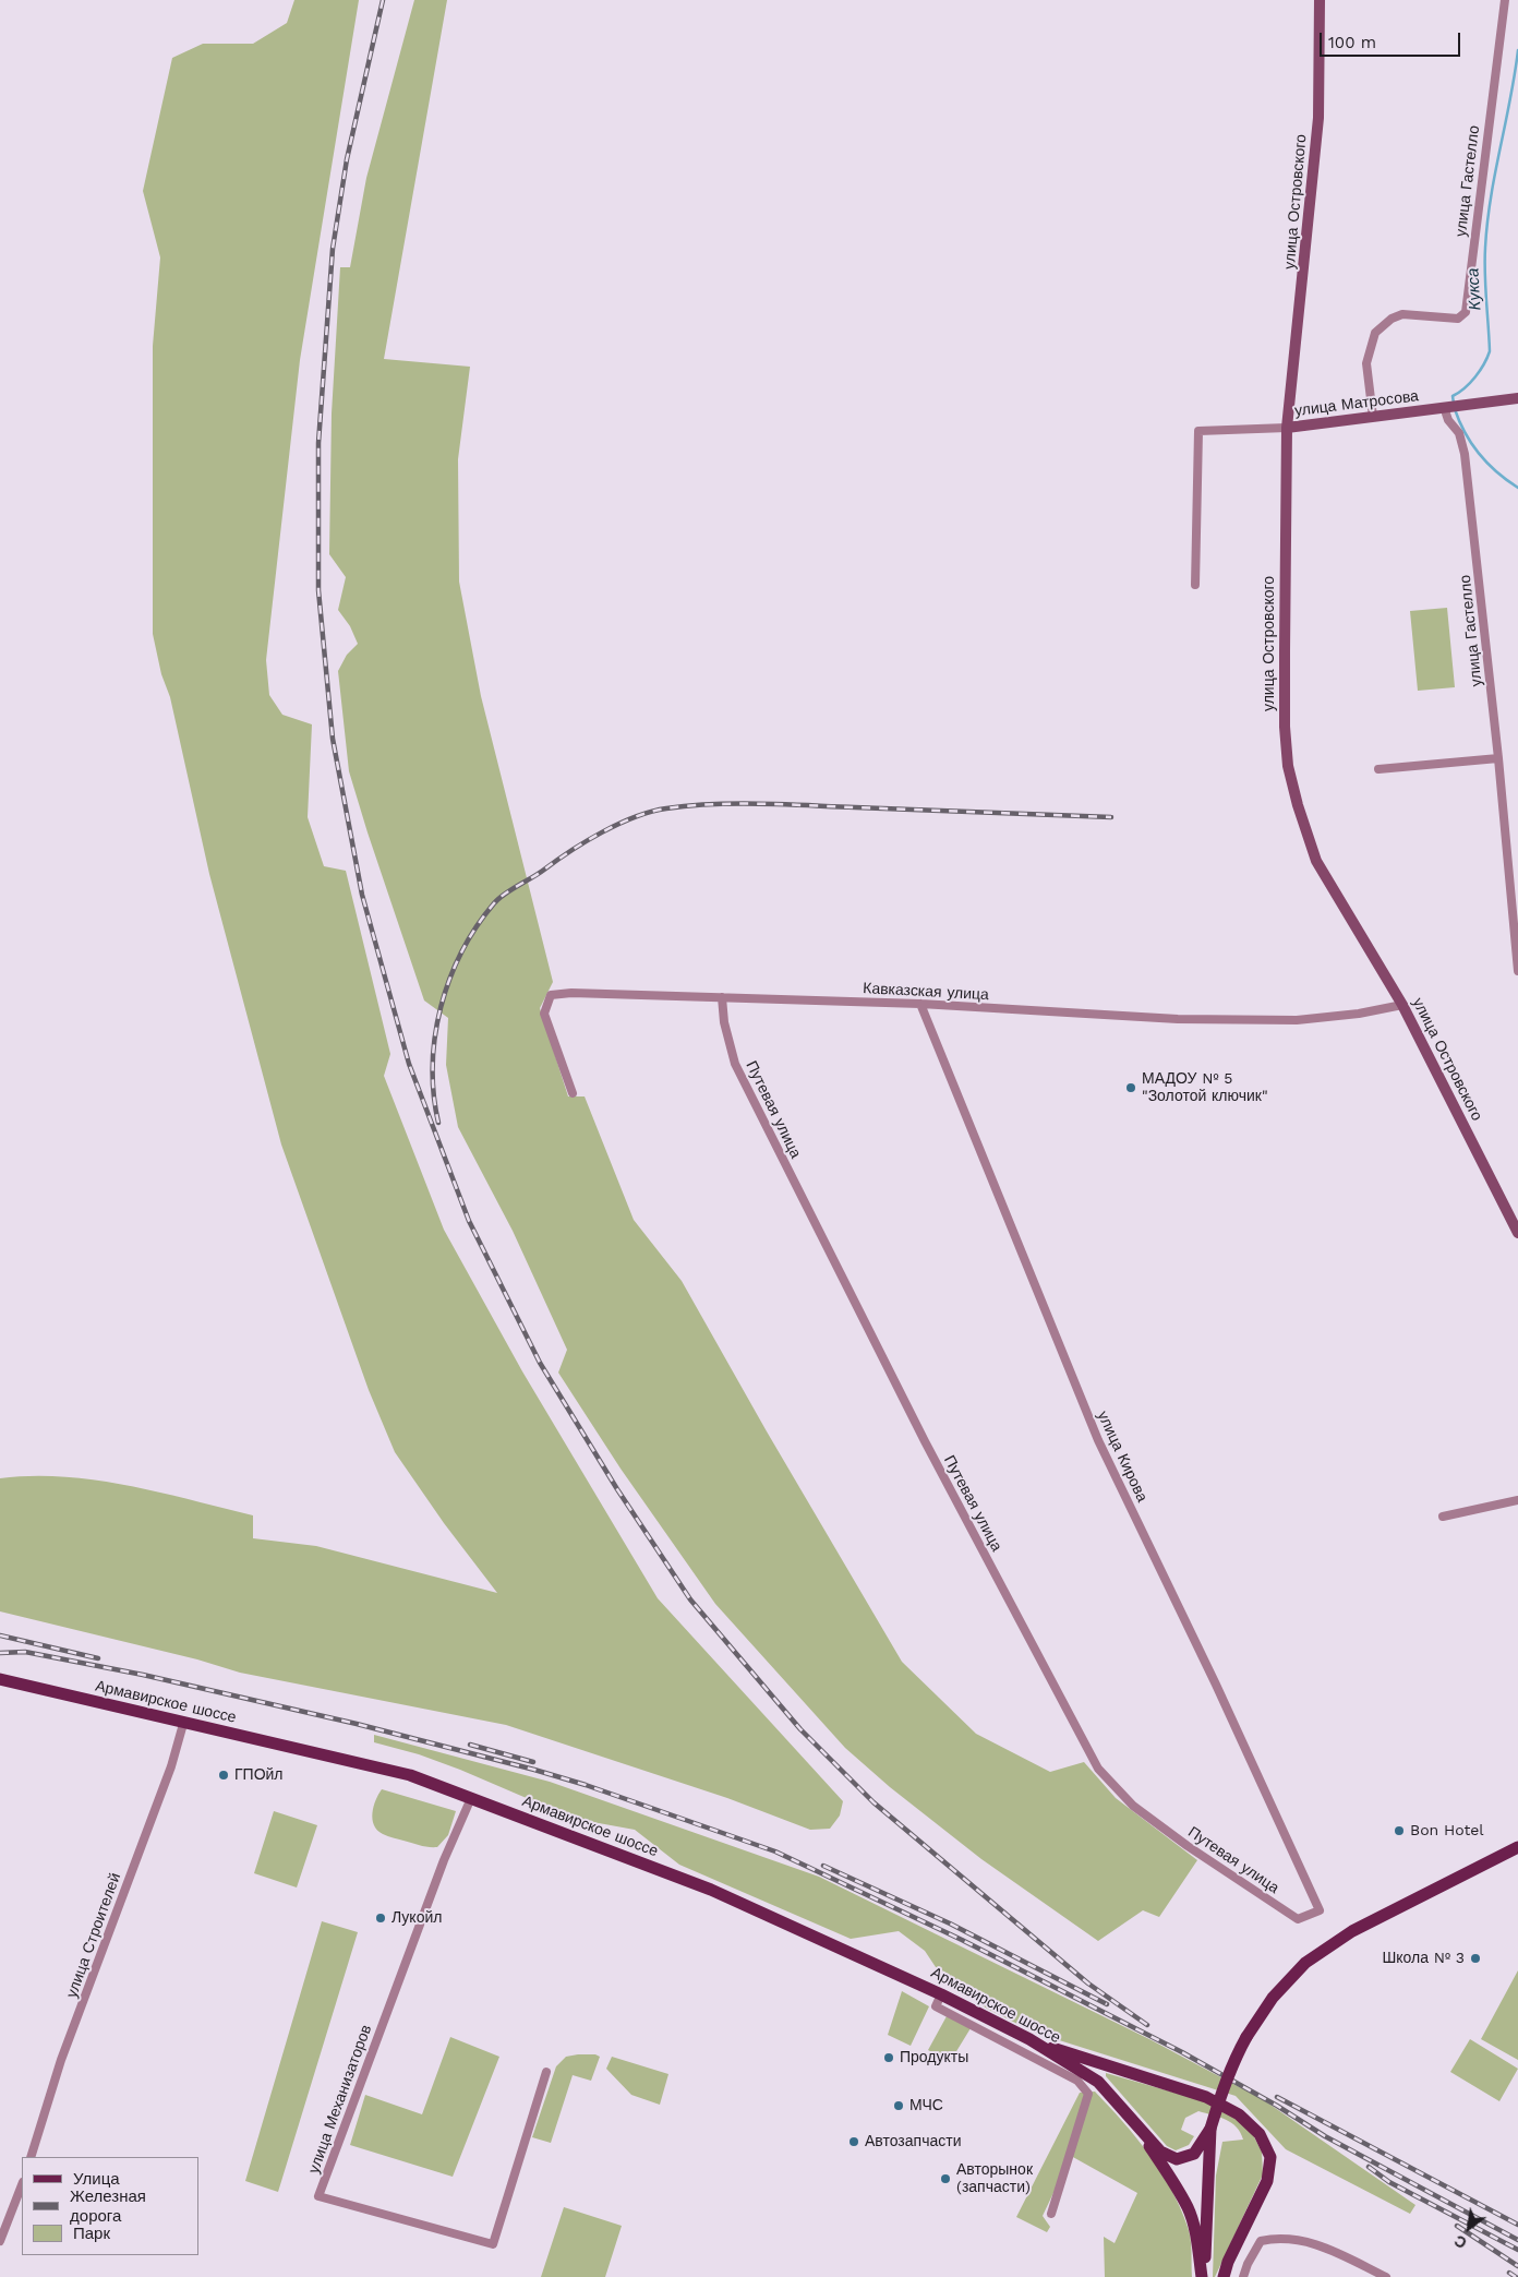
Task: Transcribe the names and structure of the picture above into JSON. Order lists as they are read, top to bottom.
{
  "streets": {
    "main road": ["Армавирское шоссе"],
    "street": [
      "улица Гастелло",
      "улица Островского",
      "улица Матросова",
      "Кавказская улица",
      "Путевая улица",
      "улица Кирова",
      "улица Строителей",
      "улица Механизаторов"
    ]
  },
  "crossings": [
    ["улица Гастелло", "улица Матросова"],
    ["улица Островского", "улица Матросова"],
    ["улица Островского", "Кавказская улица"],
    ["Кавказская улица", "Путевая улица"],
    ["Кавказская улица", "улица Кирова"],
    ["Путевая улица", "улица Кирова"],
    ["Армавирское шоссе", "улица Строителей"],
    ["Армавирское шоссе", "улица Механизаторов"]
  ],
  "water": ["Кукса"],
  "places": [
    "МАДОУ № 5 \"Золотой ключик\"",
    "ГПОйл",
    "Bon Hotel",
    "Лукойл",
    "Школа № 3",
    "Продукты",
    "МЧС",
    "Автозапчасти",
    "Авторынок (запчасти)"
  ],
  "legend": ["Улица", "Железная дорога", "Парк"],
  "scale_bar": "100 m",
  "north": "bottom left"
}
